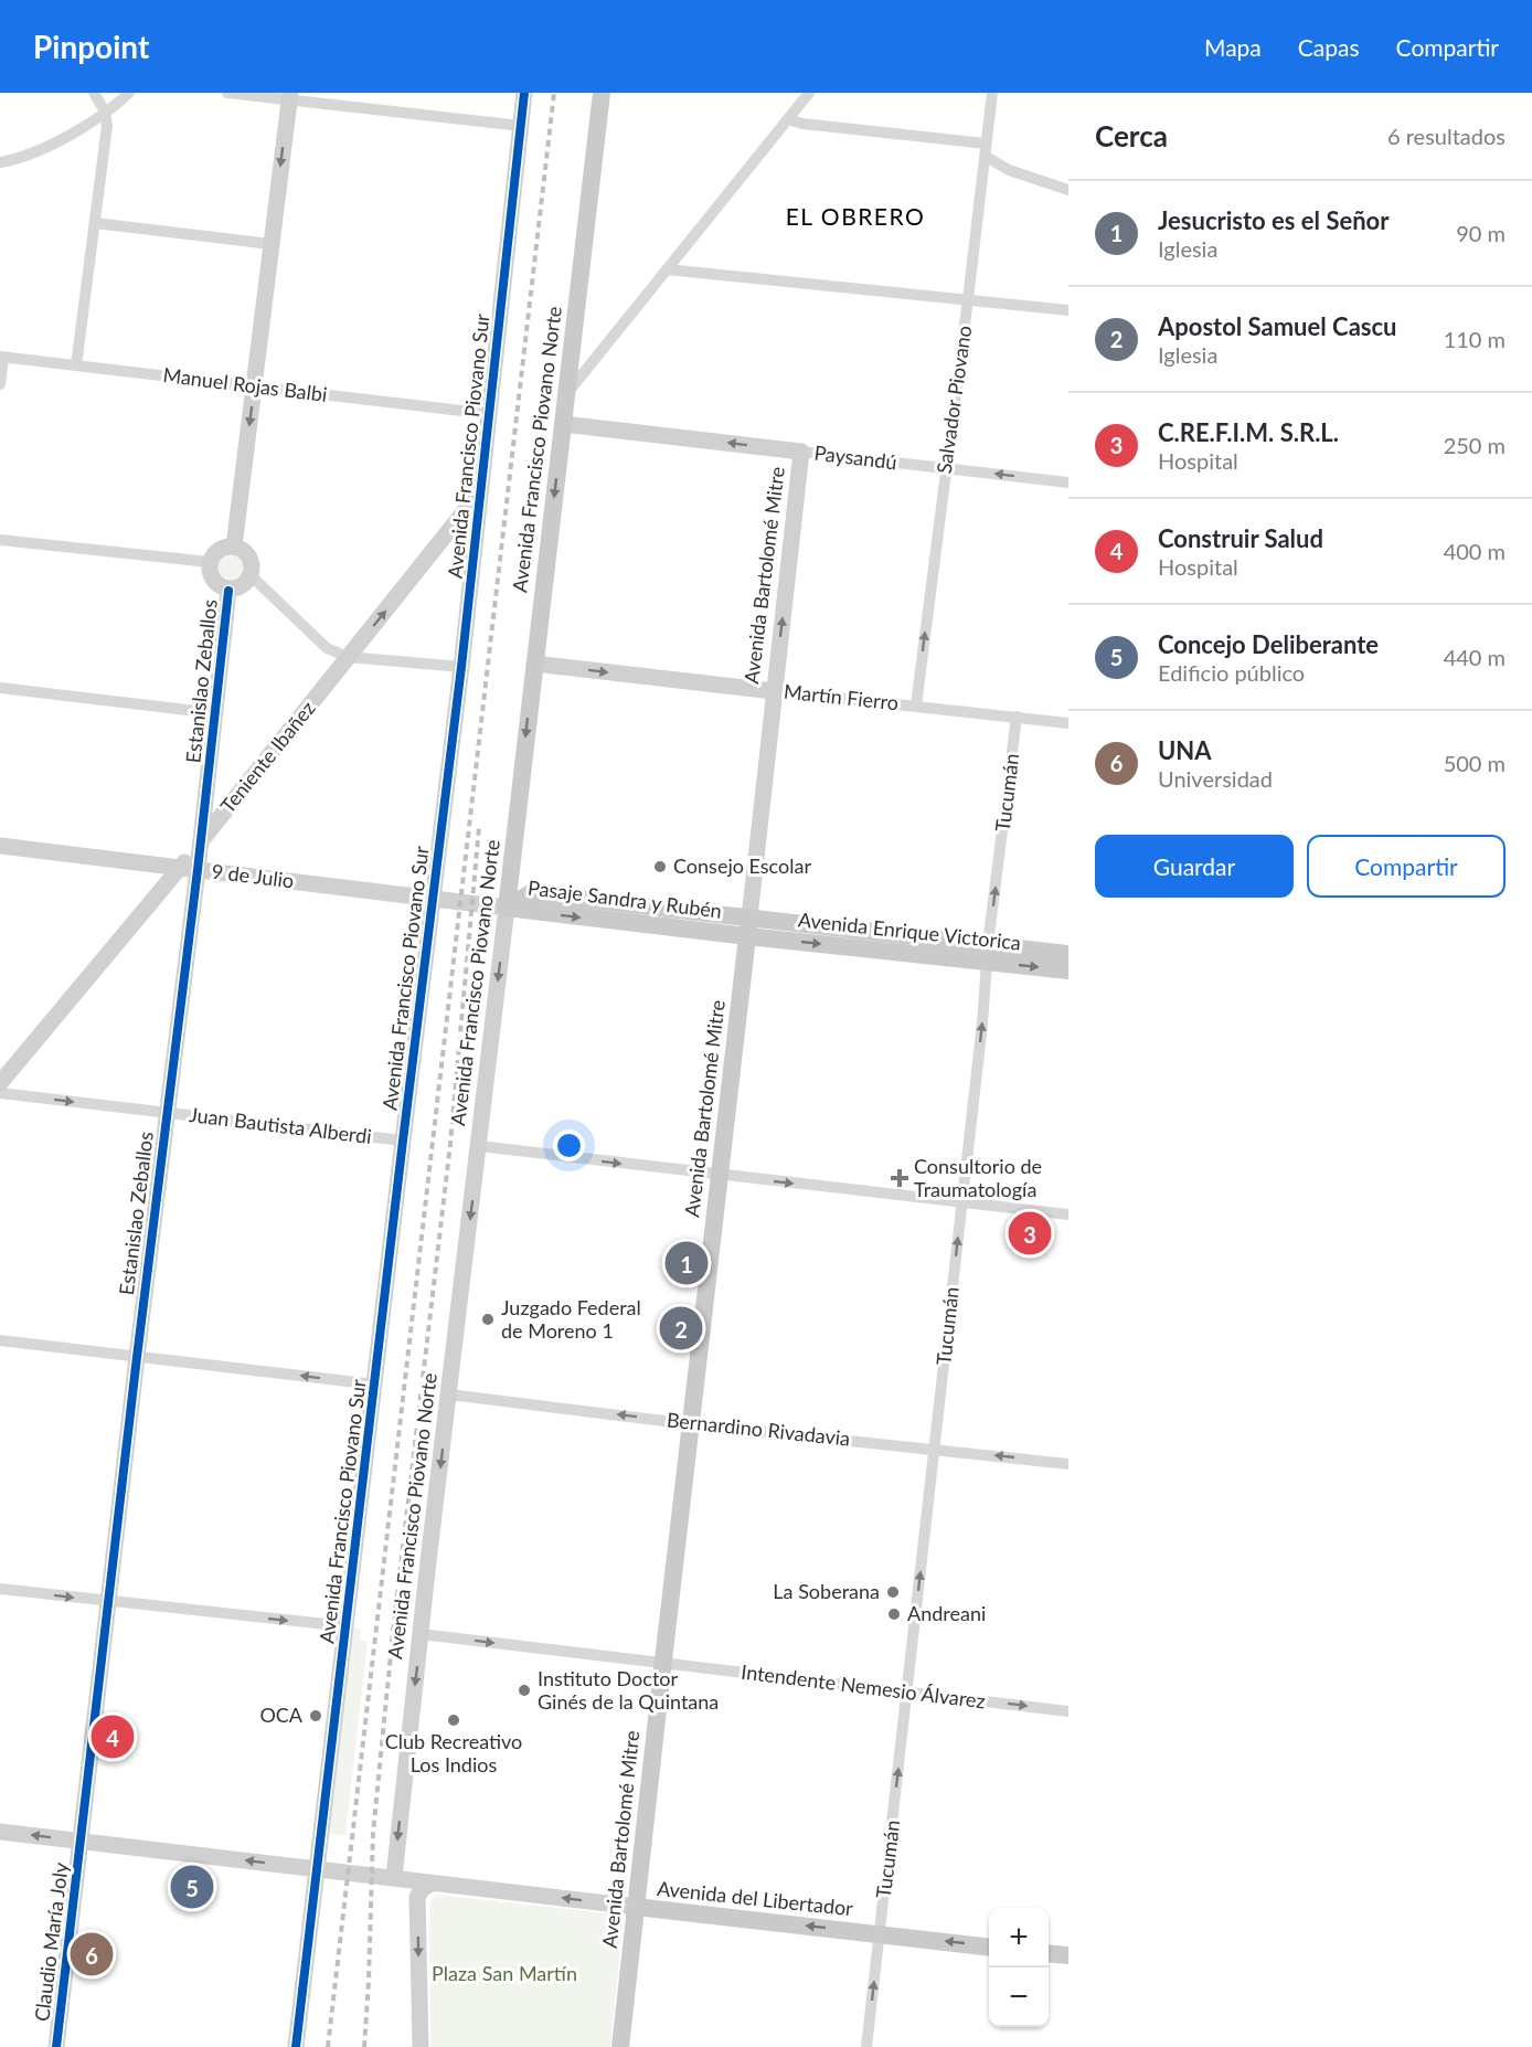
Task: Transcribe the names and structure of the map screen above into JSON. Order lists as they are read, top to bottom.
{
  "streets": {
    "main road": [
      "Avenida Francisco Piovano Norte",
      "Avenida Bartolomé Mitre",
      "Pasaje Sandra y Rubén",
      "Avenida Enrique Victorica",
      "Avenida del Libertador"
    ],
    "street": [
      "Manuel Rojas Balbi",
      "Salvador Piovano",
      "Avenida Francisco Piovano Sur",
      "Paysandú",
      "Estanislao Zeballos",
      "Martín Fierro",
      "Teniente Ibañez",
      "Tucumán",
      "9 de Julio",
      "Juan Bautista Alberdi",
      "Bernardino Rivadavia",
      "Intendente Nemesio Álvarez",
      "Claudio María Joly"
    ]
  },
  "crossings": [
    ["Manuel Rojas Balbi", "Avenida Francisco Piovano Sur"],
    ["Salvador Piovano", "Paysandú"],
    ["Salvador Piovano", "Martín Fierro"],
    ["Avenida Francisco Piovano Sur", "Teniente Ibañez"],
    ["Avenida Francisco Piovano Sur", "9 de Julio"],
    ["Avenida Francisco Piovano Sur", "Juan Bautista Alberdi"],
    ["Avenida Francisco Piovano Sur", "Avenida del Libertador"],
    ["Avenida Francisco Piovano Norte", "Paysandú"],
    ["Avenida Francisco Piovano Norte", "Martín Fierro"],
    ["Avenida Francisco Piovano Norte", "9 de Julio"],
    ["Avenida Francisco Piovano Norte", "Pasaje Sandra y Rubén"],
    ["Avenida Francisco Piovano Norte", "Bernardino Rivadavia"],
    ["Avenida Francisco Piovano Norte", "Intendente Nemesio Álvarez"],
    ["Avenida Francisco Piovano Norte", "Avenida del Libertador"],
    ["Paysandú", "Avenida Bartolomé Mitre"],
    ["Avenida Bartolomé Mitre", "Martín Fierro"],
    ["Avenida Bartolomé Mitre", "Pasaje Sandra y Rubén"],
    ["Avenida Bartolomé Mitre", "Avenida Enrique Victorica"],
    ["Avenida Bartolomé Mitre", "Bernardino Rivadavia"],
    ["Avenida Bartolomé Mitre", "Intendente Nemesio Álvarez"],
    ["Avenida Bartolomé Mitre", "Avenida del Libertador"],
    ["Estanislao Zeballos", "Teniente Ibañez"],
    ["Estanislao Zeballos", "9 de Julio"],
    ["Estanislao Zeballos", "Juan Bautista Alberdi"],
    ["Estanislao Zeballos", "Avenida del Libertador"],
    ["Estanislao Zeballos", "Claudio María Joly"],
    ["Martín Fierro", "Tucumán"],
    ["Teniente Ibañez", "9 de Julio"],
    ["Tucumán", "Avenida Enrique Victorica"],
    ["Tucumán", "Bernardino Rivadavia"],
    ["Tucumán", "Intendente Nemesio Álvarez"],
    ["Tucumán", "Avenida del Libertador"],
    ["9 de Julio", "Pasaje Sandra y Rubén"],
    ["Pasaje Sandra y Rubén", "Avenida Enrique Victorica"],
    ["Avenida del Libertador", "Claudio María Joly"]
  ],
  "one_way": [
    "Salvador Piovano",
    "Avenida Francisco Piovano Norte",
    "Paysandú",
    "Martín Fierro",
    "Tucumán",
    "Juan Bautista Alberdi",
    "Bernardino Rivadavia",
    "Intendente Nemesio Álvarez",
    "Avenida del Libertador"
  ],
  "districts": ["EL OBRERO"],
  "parks": ["Plaza San Martín"],
  "places": {
    "other": [
      "Consejo Escolar",
      "Juzgado Federal de Moreno 1",
      "La Soberana",
      "Andreani",
      "Instituto Doctor Ginés de la Quintana",
      "OCA",
      "Club Recreativo Los Indios"
    ],
    "health": ["Consultorio de Traumatología"]
  },
  "page": {
    "header": "Pinpoint",
    "nav": ["Mapa", "Capas", "Compartir"],
    "heading": ["Cerca", "6 resultados"],
    "list": [
      {
        "mark": "1",
        "name": "Jesucristo es el Señor",
        "note": "Iglesia",
        "value": "90 m"
      },
      {
        "mark": "2",
        "name": "Apostol Samuel Cascu",
        "note": "Iglesia",
        "value": "110 m"
      },
      {
        "mark": "3",
        "name": "C.RE.F.I.M. S.R.L.",
        "note": "Hospital",
        "value": "250 m"
      },
      {
        "mark": "4",
        "name": "Construir Salud",
        "note": "Hospital",
        "value": "400 m"
      },
      {
        "mark": "5",
        "name": "Concejo Deliberante",
        "note": "Edificio público",
        "value": "440 m"
      },
      {
        "mark": "6",
        "name": "UNA",
        "note": "Universidad",
        "value": "500 m"
      }
    ],
    "buttons": ["Guardar", "Compartir"],
    "pins": [
      "3",
      "1",
      "2",
      "4",
      "5",
      "6"
    ],
    "map_buttons": ["+", "−"]
  }
}
